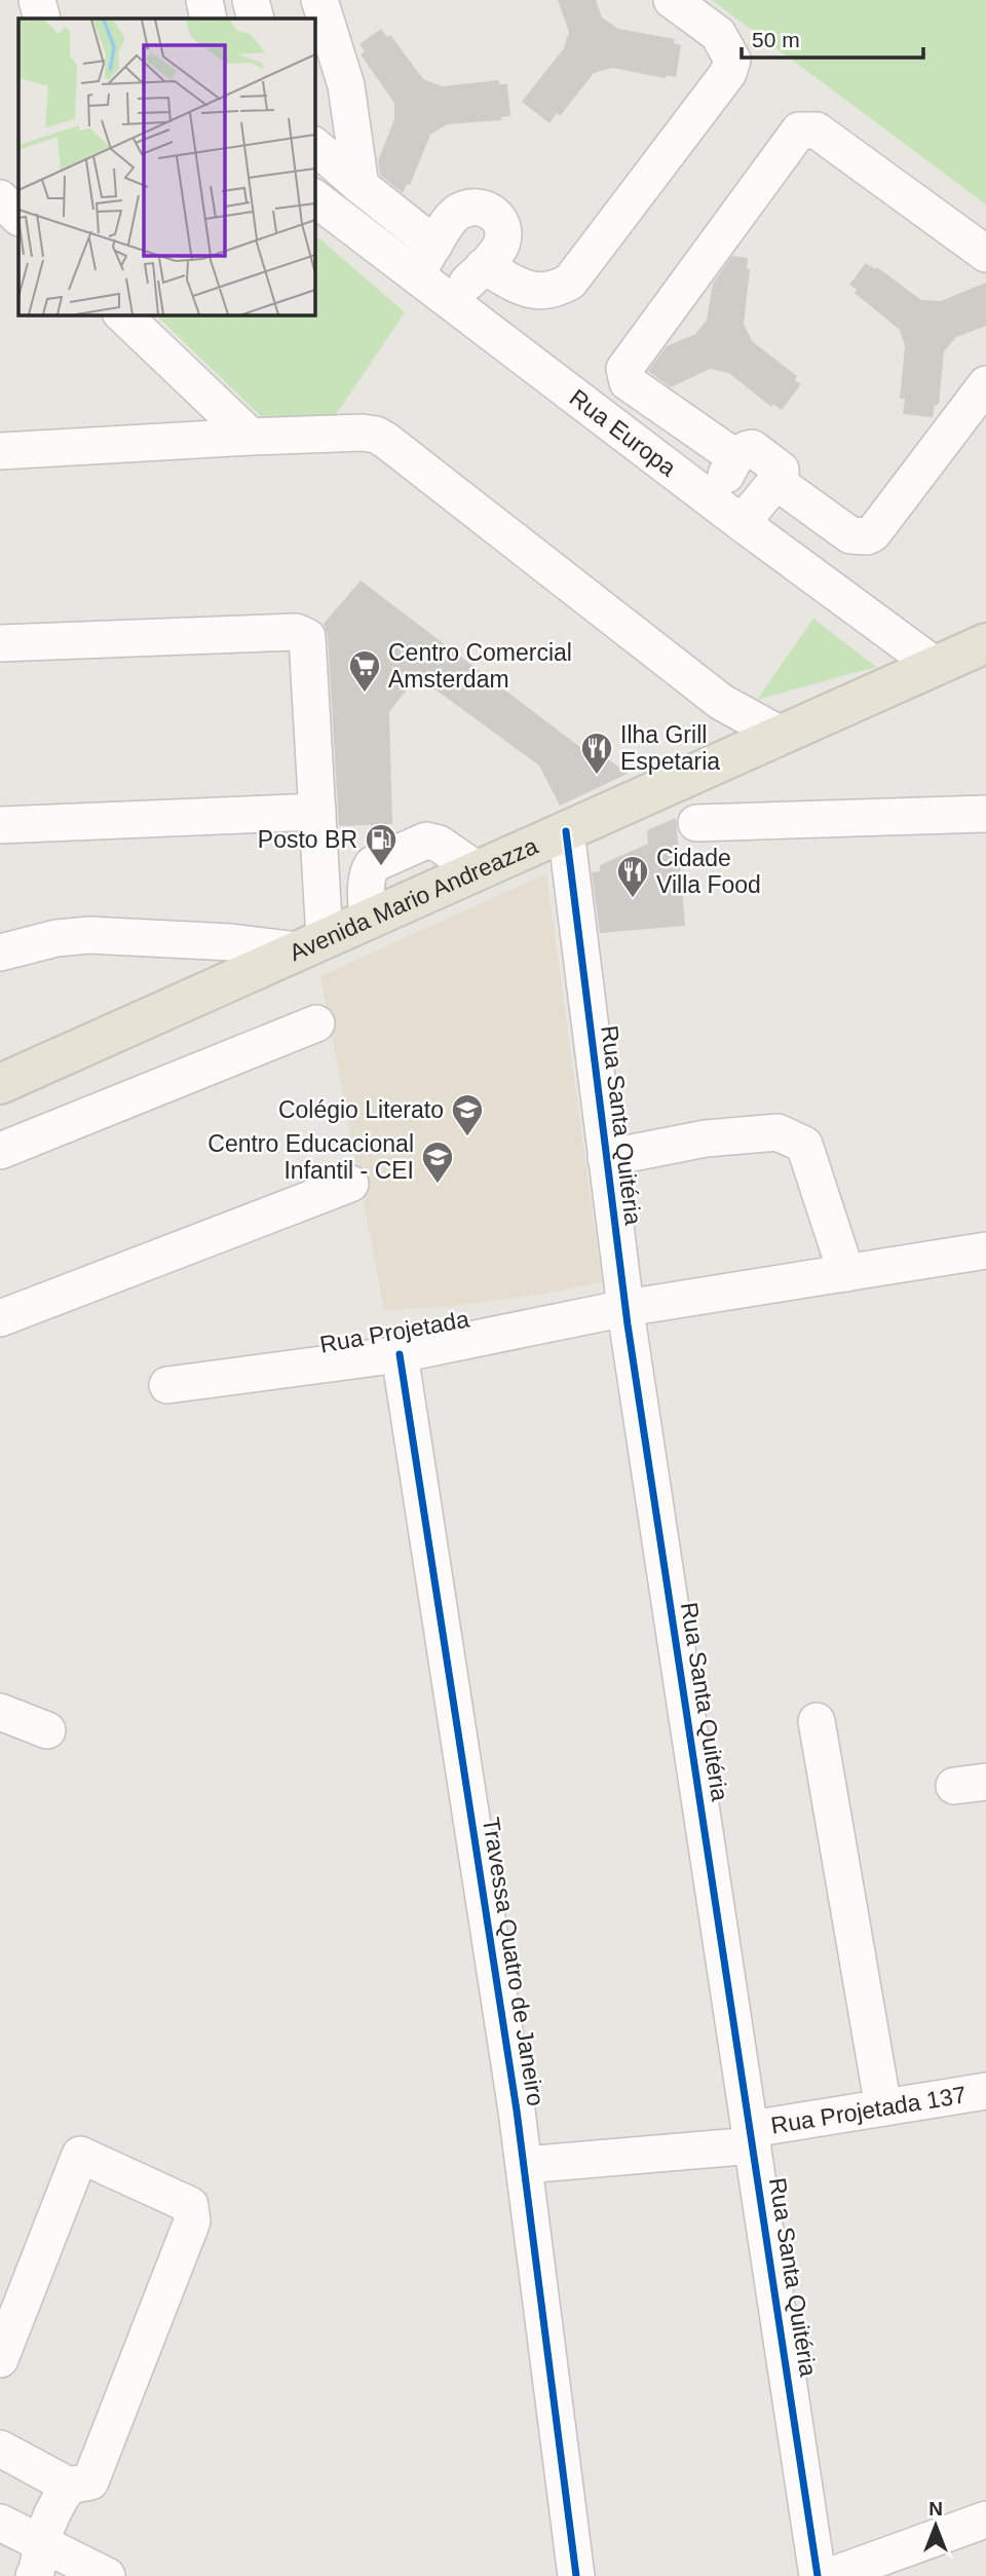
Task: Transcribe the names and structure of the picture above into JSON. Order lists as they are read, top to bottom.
{
  "streets": {
    "main road": ["Avenida Mario Andreazza"],
    "street": [
      "Rua Europa",
      "Rua Santa Quitéria",
      "Rua Projetada",
      "Travessa Quatro de Janeiro",
      "Rua Projetada 137"
    ]
  },
  "crossings": [
    ["Rua Europa", "Avenida Mario Andreazza"],
    ["Avenida Mario Andreazza", "Rua Santa Quitéria"],
    ["Rua Santa Quitéria", "Rua Projetada"],
    ["Rua Santa Quitéria", "Rua Projetada 137"],
    ["Rua Projetada", "Travessa Quatro de Janeiro"],
    ["Travessa Quatro de Janeiro", "Rua Projetada 137"]
  ],
  "places": {
    "supermarket": ["Centro Comercial Amsterdam"],
    "restaurant": ["Ilha Grill Espetaria", "Cidade Villa Food"],
    "fuel station": ["Posto BR"],
    "school or university": ["Colégio Literato", "Centro Educacional Infantil - CEI"]
  },
  "scale_bar": "50 m",
  "north": "top"
}
